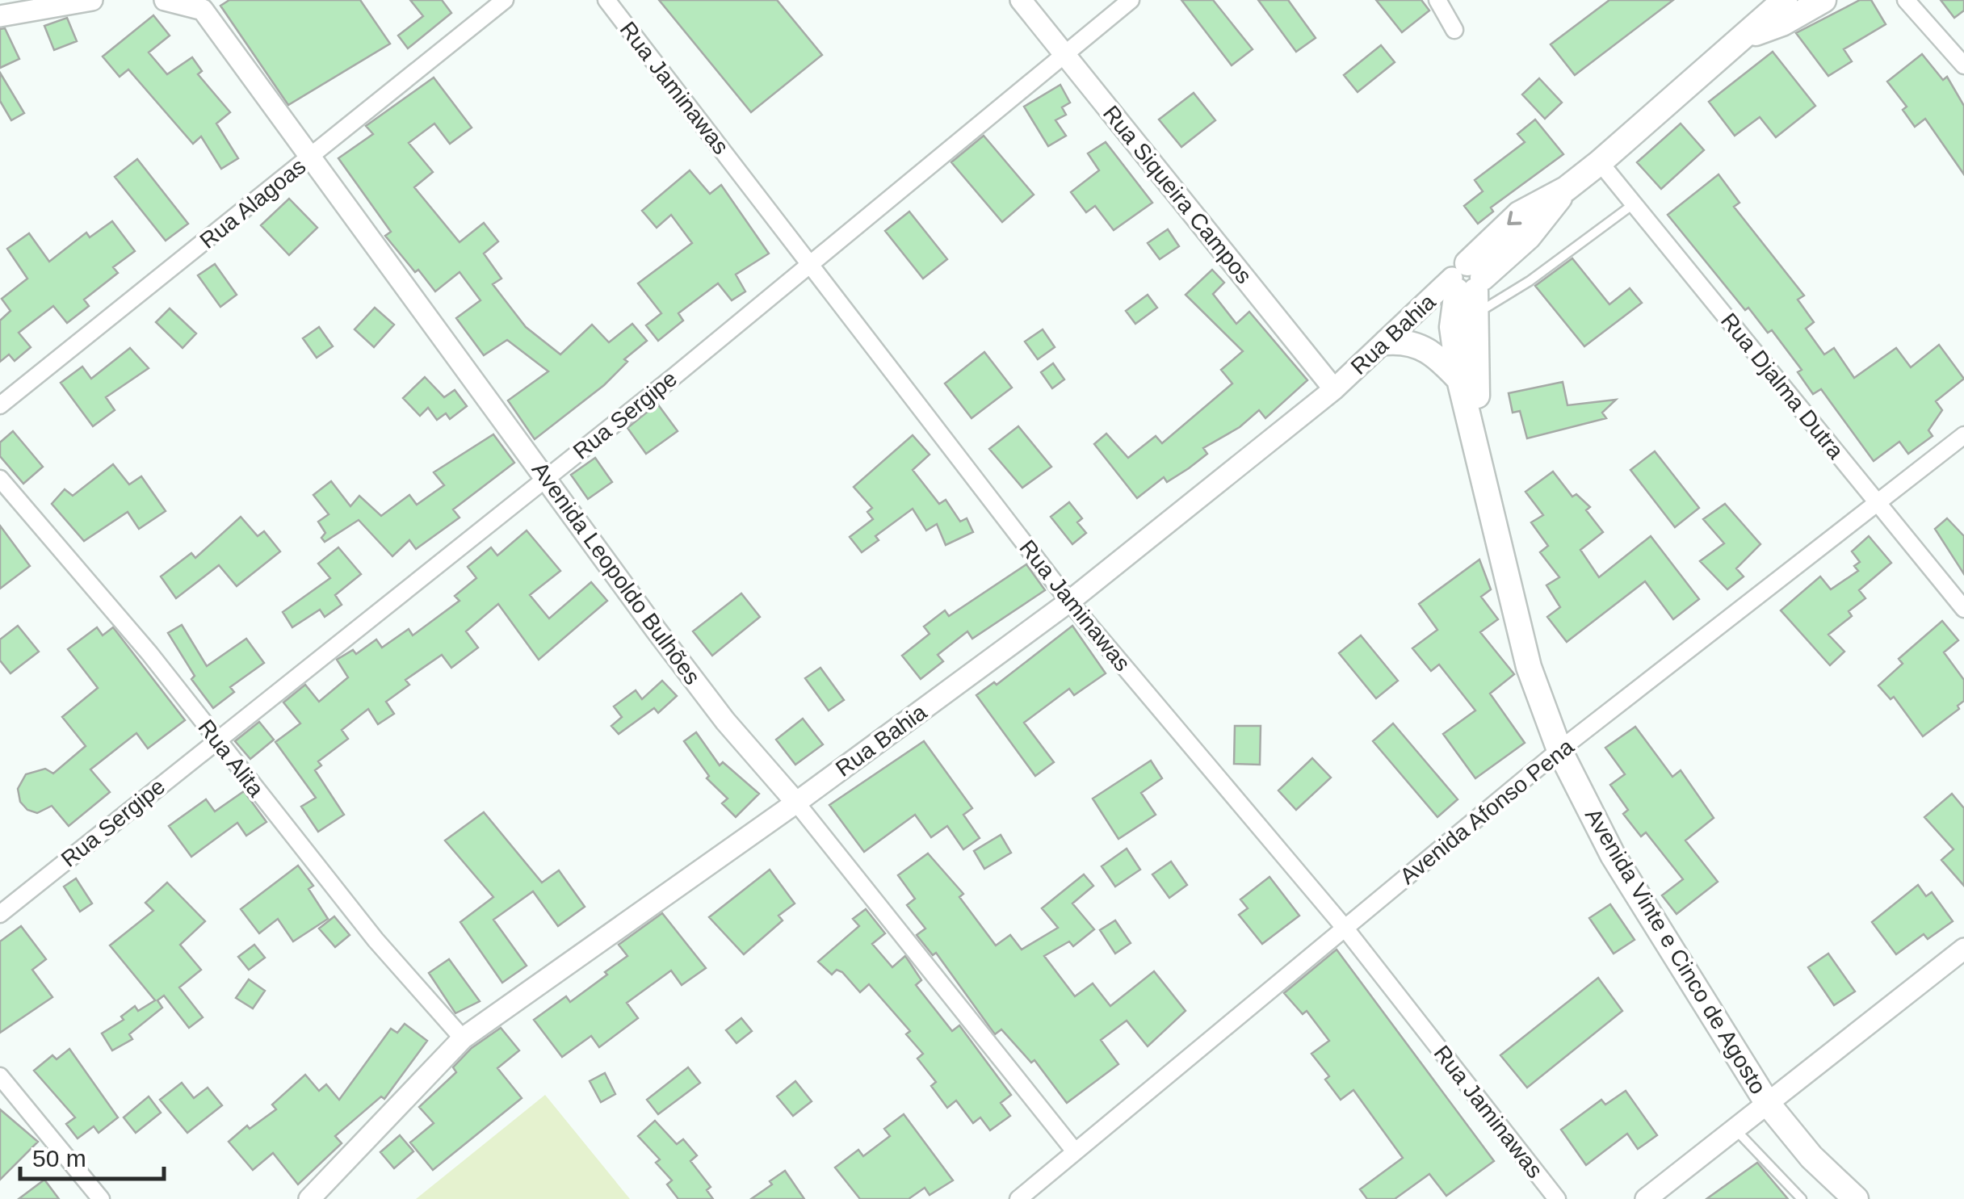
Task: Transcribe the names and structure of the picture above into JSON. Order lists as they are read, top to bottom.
{
  "streets": {
    "main road": ["Avenida Vinte e Cinco de Agosto"],
    "street": [
      "Rua Jaminawas",
      "Rua Siqueira Campos",
      "Rua Alagoas",
      "Rua Bahia",
      "Rua Djalma Dutra",
      "Rua Sergipe",
      "Avenida Leopoldo Bulhões",
      "Rua Alita",
      "Avenida Afonso Pena"
    ]
  },
  "crossings": [
    ["Rua Jaminawas", "Rua Bahia"],
    ["Rua Jaminawas", "Rua Sergipe"],
    ["Rua Jaminawas", "Avenida Afonso Pena"],
    ["Rua Siqueira Campos", "Rua Bahia"],
    ["Rua Siqueira Campos", "Rua Sergipe"],
    ["Rua Alagoas", "Avenida Leopoldo Bulhões"],
    ["Rua Bahia", "Avenida Leopoldo Bulhões"],
    ["Rua Bahia", "Rua Alita"],
    ["Rua Bahia", "Avenida Vinte e Cinco de Agosto"],
    ["Rua Djalma Dutra", "Avenida Afonso Pena"],
    ["Rua Sergipe", "Avenida Leopoldo Bulhões"],
    ["Rua Sergipe", "Rua Alita"],
    ["Avenida Leopoldo Bulhões", "Avenida Afonso Pena"],
    ["Avenida Afonso Pena", "Avenida Vinte e Cinco de Agosto"]
  ],
  "scale_bar": "50 m"
}
